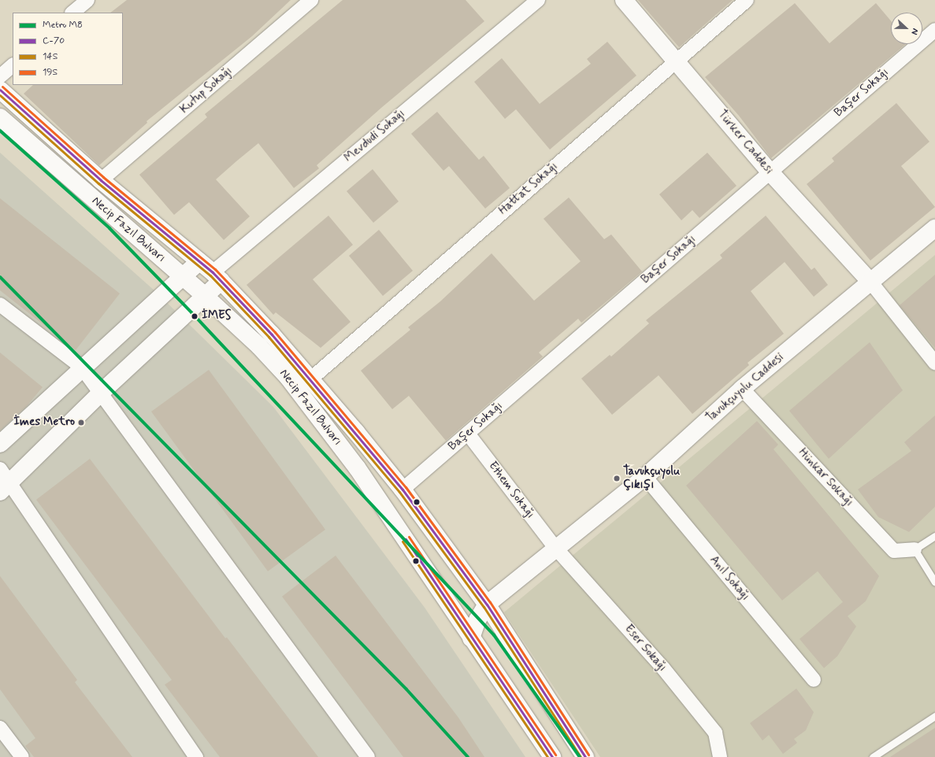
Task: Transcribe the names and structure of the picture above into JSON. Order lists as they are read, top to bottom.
{
  "streets": {
    "main road": ["Türker Caddesi", "Necip Fazıl Bulvarı", "Tavukçuyolu Caddesi"],
    "street": [
      "Kutup Sokağı",
      "Başer Sokağı",
      "Mevdudi Sokağı",
      "Hattat Sokağı",
      "Hünkar Sokağı",
      "Ethem Sokağı",
      "Anıl Sokağı",
      "Eser Sokağı"
    ]
  },
  "crossings": [
    ["Kutup Sokağı", "Necip Fazıl Bulvarı"],
    ["Başer Sokağı", "Türker Caddesi"],
    ["Başer Sokağı", "Necip Fazıl Bulvarı"],
    ["Başer Sokağı", "Ethem Sokağı"],
    ["Mevdudi Sokağı", "Necip Fazıl Bulvarı"],
    ["Türker Caddesi", "Hattat Sokağı"],
    ["Türker Caddesi", "Tavukçuyolu Caddesi"],
    ["Hattat Sokağı", "Necip Fazıl Bulvarı"],
    ["Necip Fazıl Bulvarı", "Tavukçuyolu Caddesi"],
    ["Tavukçuyolu Caddesi", "Hünkar Sokağı"],
    ["Tavukçuyolu Caddesi", "Ethem Sokağı"],
    ["Tavukçuyolu Caddesi", "Anıl Sokağı"],
    ["Tavukçuyolu Caddesi", "Eser Sokağı"],
    ["Ethem Sokağı", "Eser Sokağı"]
  ],
  "places": ["İMES", "İmes Metro", "Tavukçuyolu Çıkışı"],
  "lines": [
    "transit line 19S",
    "transit line C-70",
    "transit line 14S",
    "metro line M8"
  ],
  "legend": [
    "Metro M8",
    "C-70",
    "14S",
    "19S"
  ],
  "north": "right"
}
